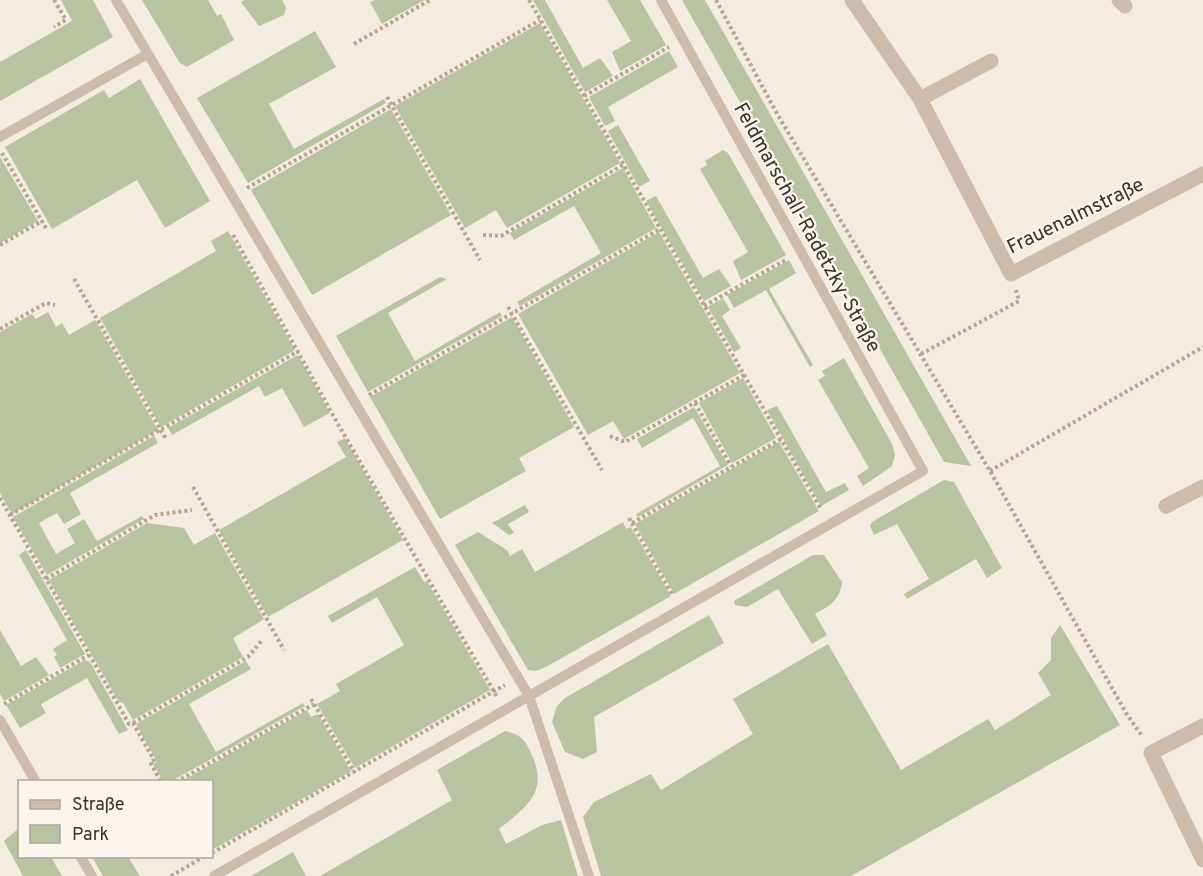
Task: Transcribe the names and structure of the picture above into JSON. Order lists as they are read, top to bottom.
{
  "streets": {
    "street": ["Frauenalmstraße"],
    "lane": ["Feldmarschall-Radetzky-Straße"]
  },
  "legend": ["Straße", "Park"]
}
